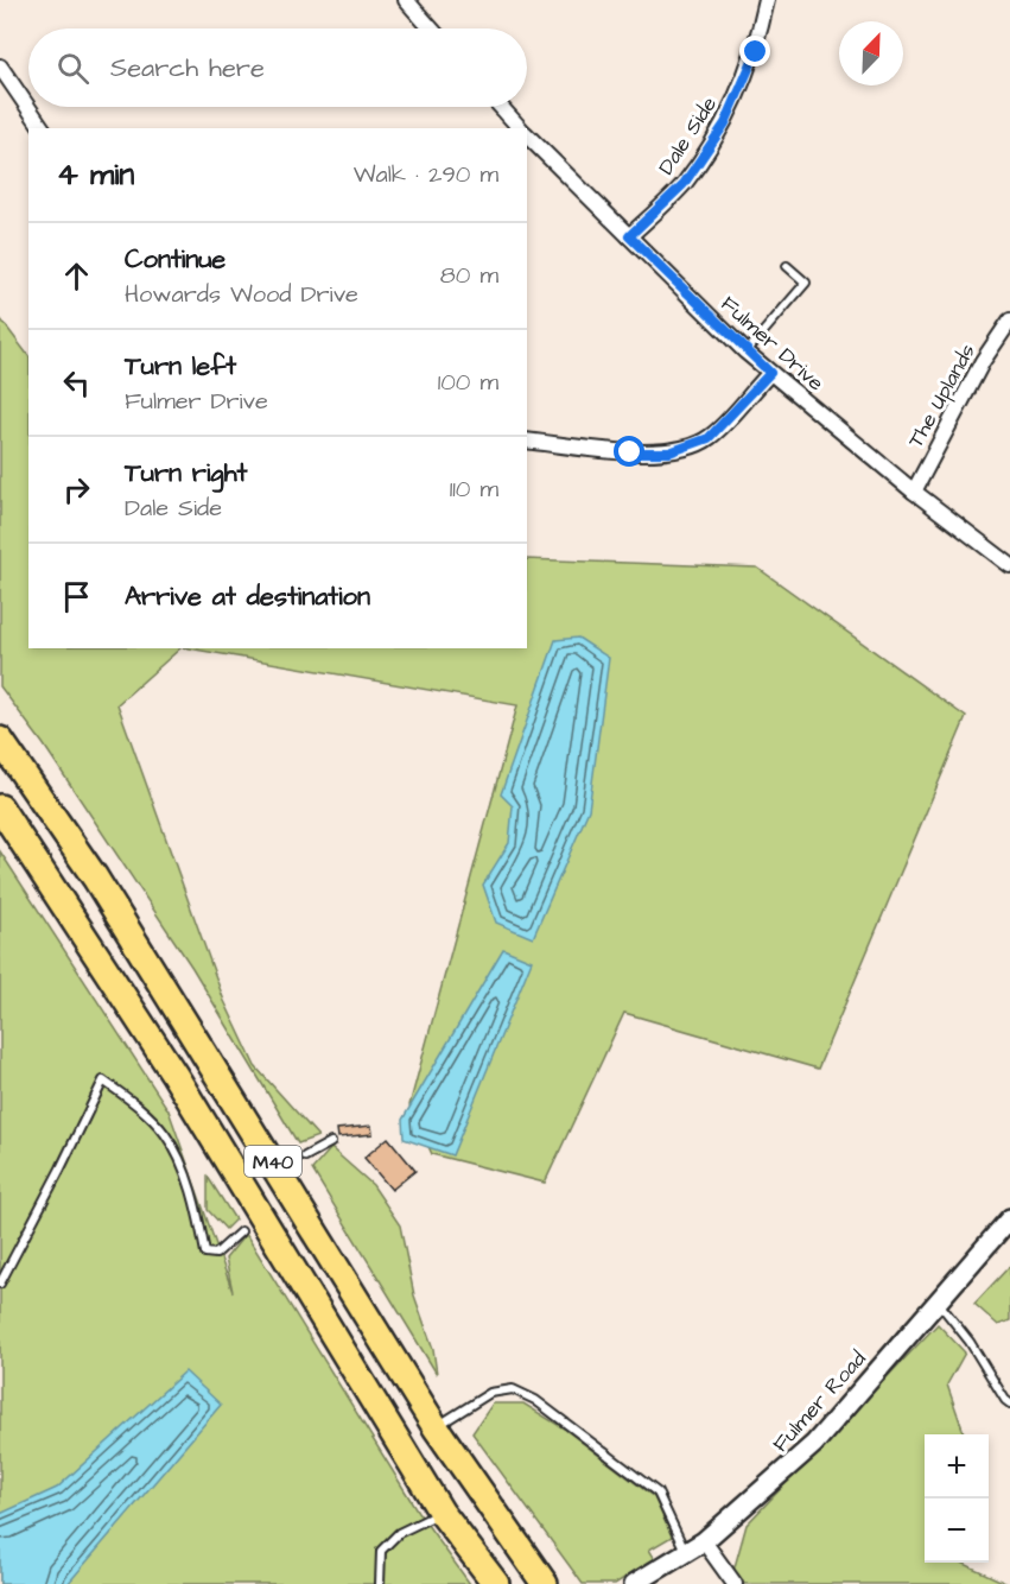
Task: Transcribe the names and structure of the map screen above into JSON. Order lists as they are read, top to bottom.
{
  "streets": {
    "highway": ["M40"],
    "street": [
      "Dale Side",
      "Fulmer Drive",
      "The Uplands",
      "Fulmer Road"
    ]
  },
  "crossings": [
    ["Dale Side", "Fulmer Drive"],
    ["Fulmer Drive", "The Uplands"]
  ],
  "north": "top right",
  "page": {
    "search": "Search here",
    "heading": ["4 min", "Walk · 290 m"],
    "list": [
      ["Continue", "Howards Wood Drive", "80 m"],
      ["Turn left", "Fulmer Drive", "100 m"],
      ["Turn right", "Dale Side", "110 m"],
      "Arrive at destination"
    ],
    "map_buttons": ["+", "−"]
  }
}
